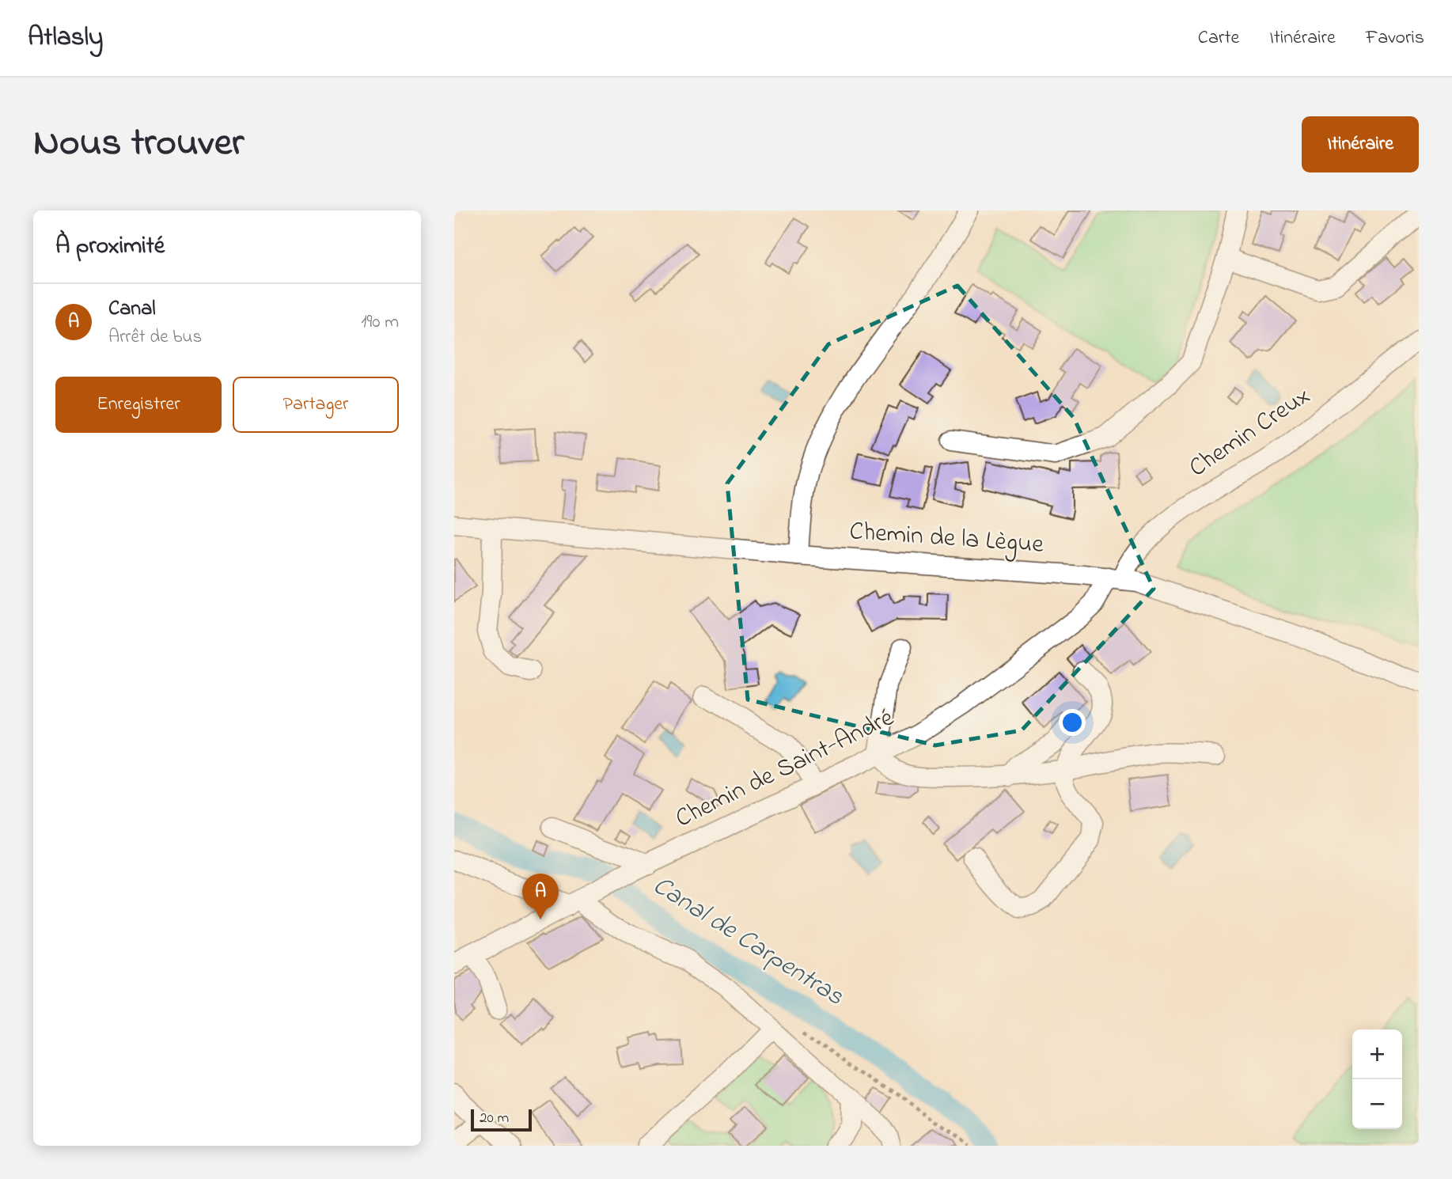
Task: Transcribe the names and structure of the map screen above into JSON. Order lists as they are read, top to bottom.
{
  "streets": {
    "street": ["Chemin Creux", "Chemin de la Lègue", "Chemin de Saint-André"]
  },
  "crossings": [
    ["Chemin Creux", "Chemin de la Lègue"],
    ["Chemin Creux", "Chemin de Saint-André"],
    ["Chemin de la Lègue", "Chemin de Saint-André"]
  ],
  "water": ["Canal de Carpentras"],
  "scale_bar": "20 m",
  "page": {
    "header": "Atlasly",
    "nav": ["Carte", "Itinéraire", "Favoris"],
    "title": "Nous trouver",
    "buttons": [
      "Itinéraire",
      ["Enregistrer", "Partager"]
    ],
    "heading": "À proximité",
    "list": [
      {
        "mark": "A",
        "name": "Canal",
        "note": "Arrêt de bus",
        "value": "190 m"
      }
    ],
    "pins": "A",
    "map_buttons": ["+", "−"],
    "scale": "20 m"
  }
}
